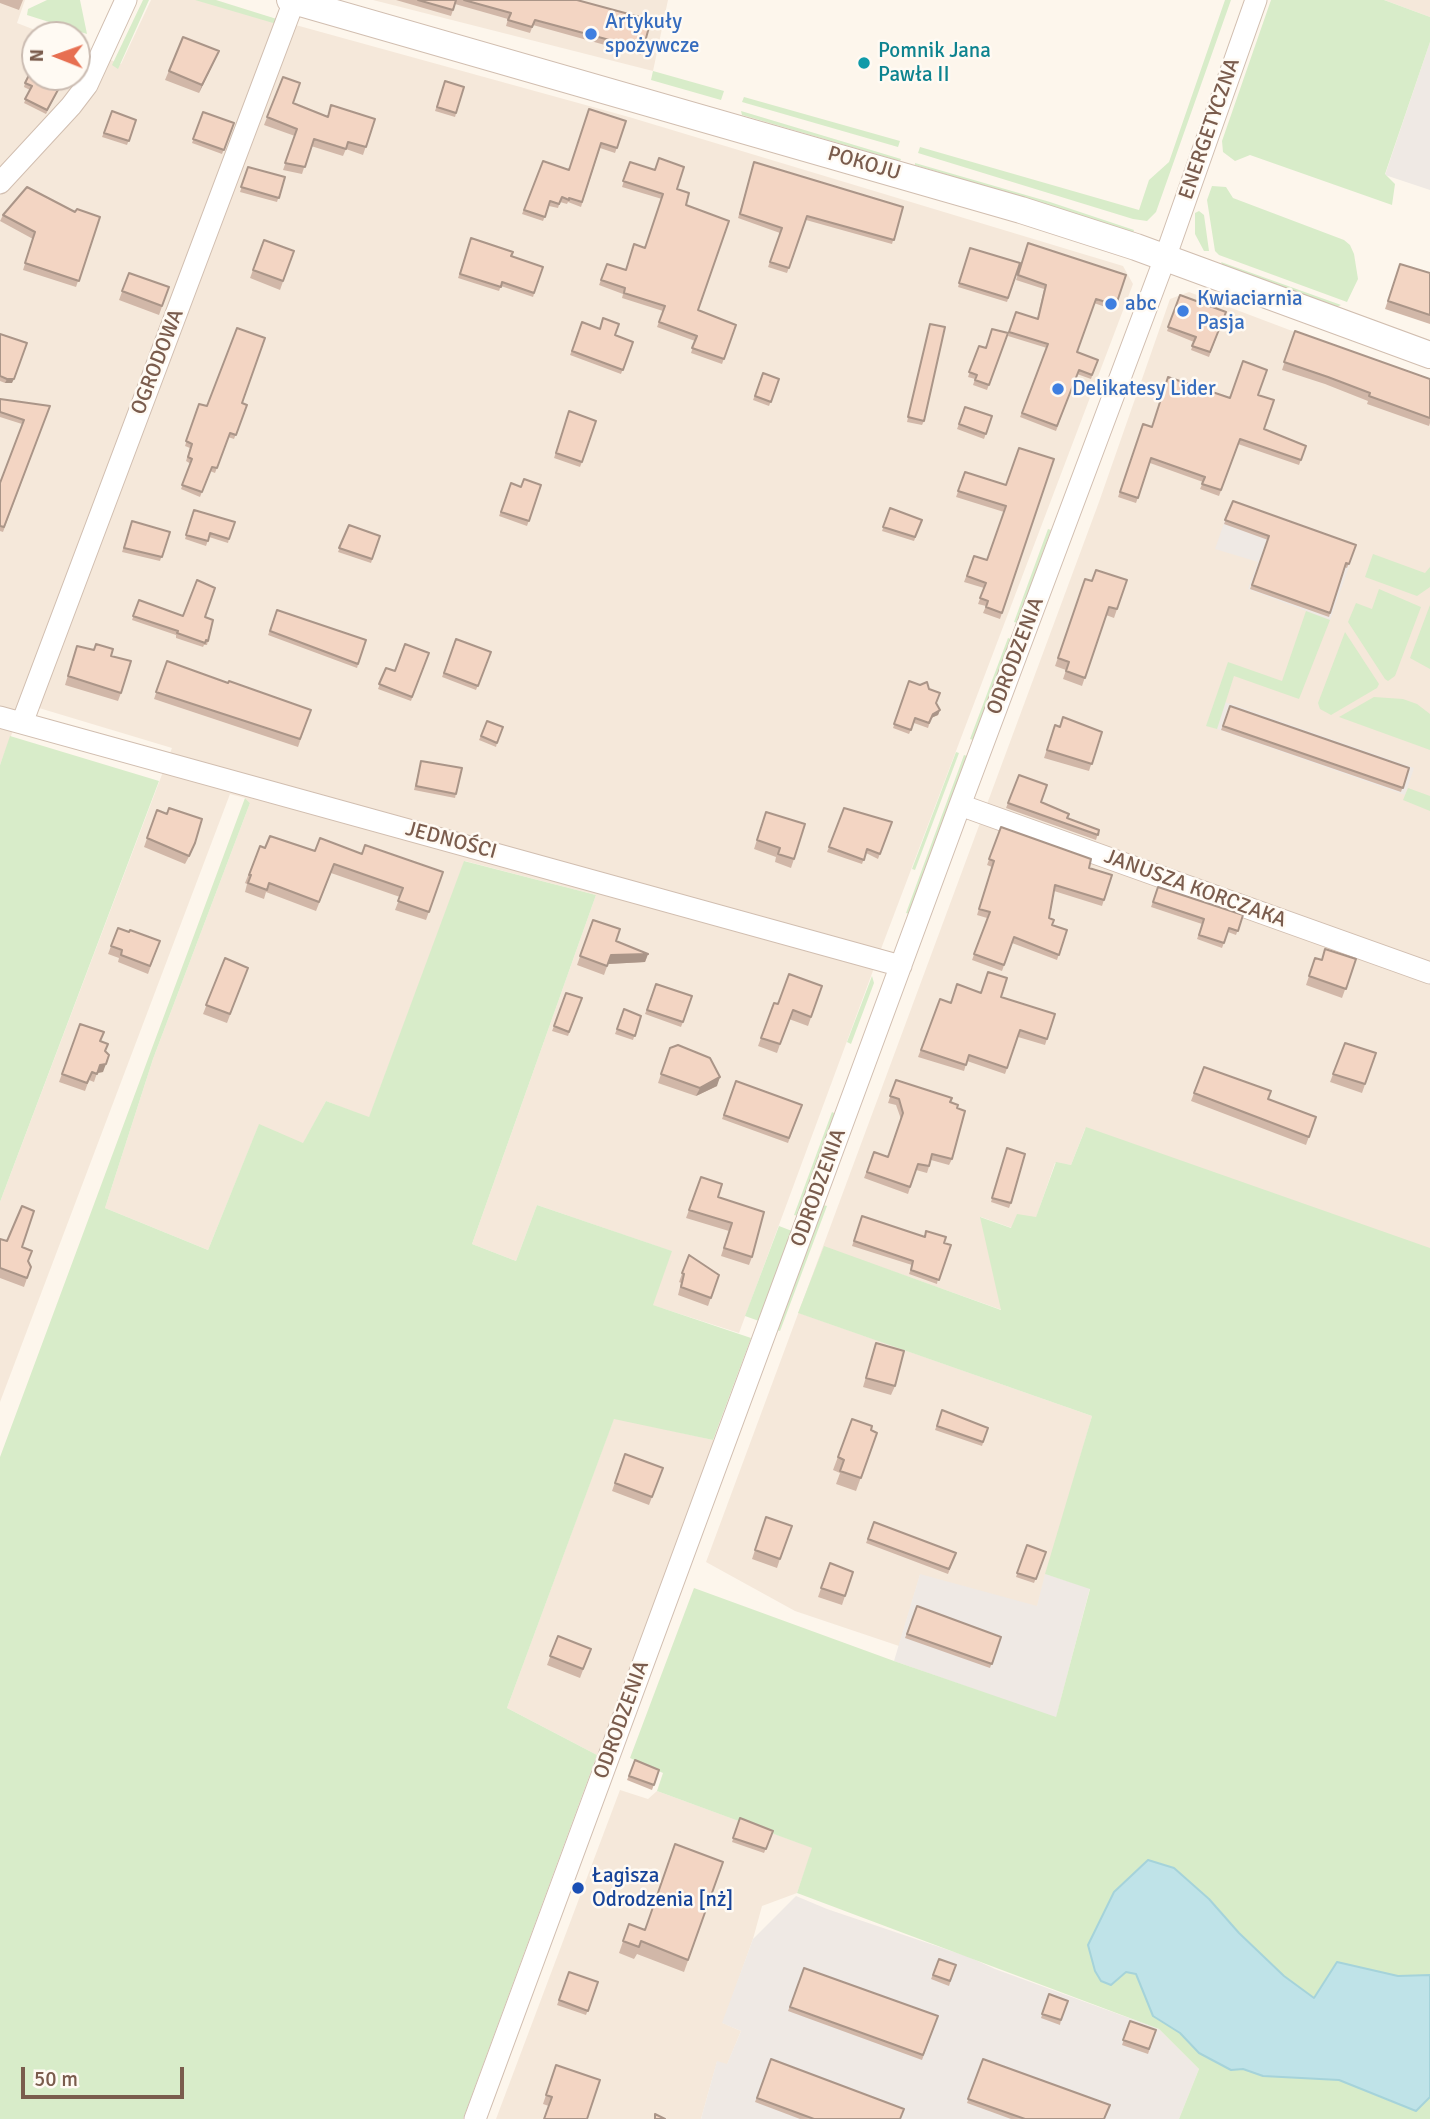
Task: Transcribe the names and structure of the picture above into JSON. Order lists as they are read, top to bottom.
{
  "streets": {
    "street": [
      "ENERGETYCZNA",
      "POKOJU",
      "OGRODOWA",
      "ODRODZENIA",
      "JEDNOŚCI",
      "JANUSZA KORCZAKA"
    ]
  },
  "crossings": [
    ["ENERGETYCZNA", "POKOJU"],
    ["ENERGETYCZNA", "ODRODZENIA"],
    ["POKOJU", "OGRODOWA"],
    ["POKOJU", "ODRODZENIA"],
    ["OGRODOWA", "JEDNOŚCI"],
    ["ODRODZENIA", "JEDNOŚCI"],
    ["ODRODZENIA", "JANUSZA KORCZAKA"]
  ],
  "places": [
    "Artykuły spożywcze",
    "Pomnik Jana Pawła II",
    "abc",
    "Kwiaciarnia Pasja",
    "Delikatesy Lider",
    "Łagisza Odrodzenia [nż]"
  ],
  "scale_bar": "50 m",
  "north": "left"
}
